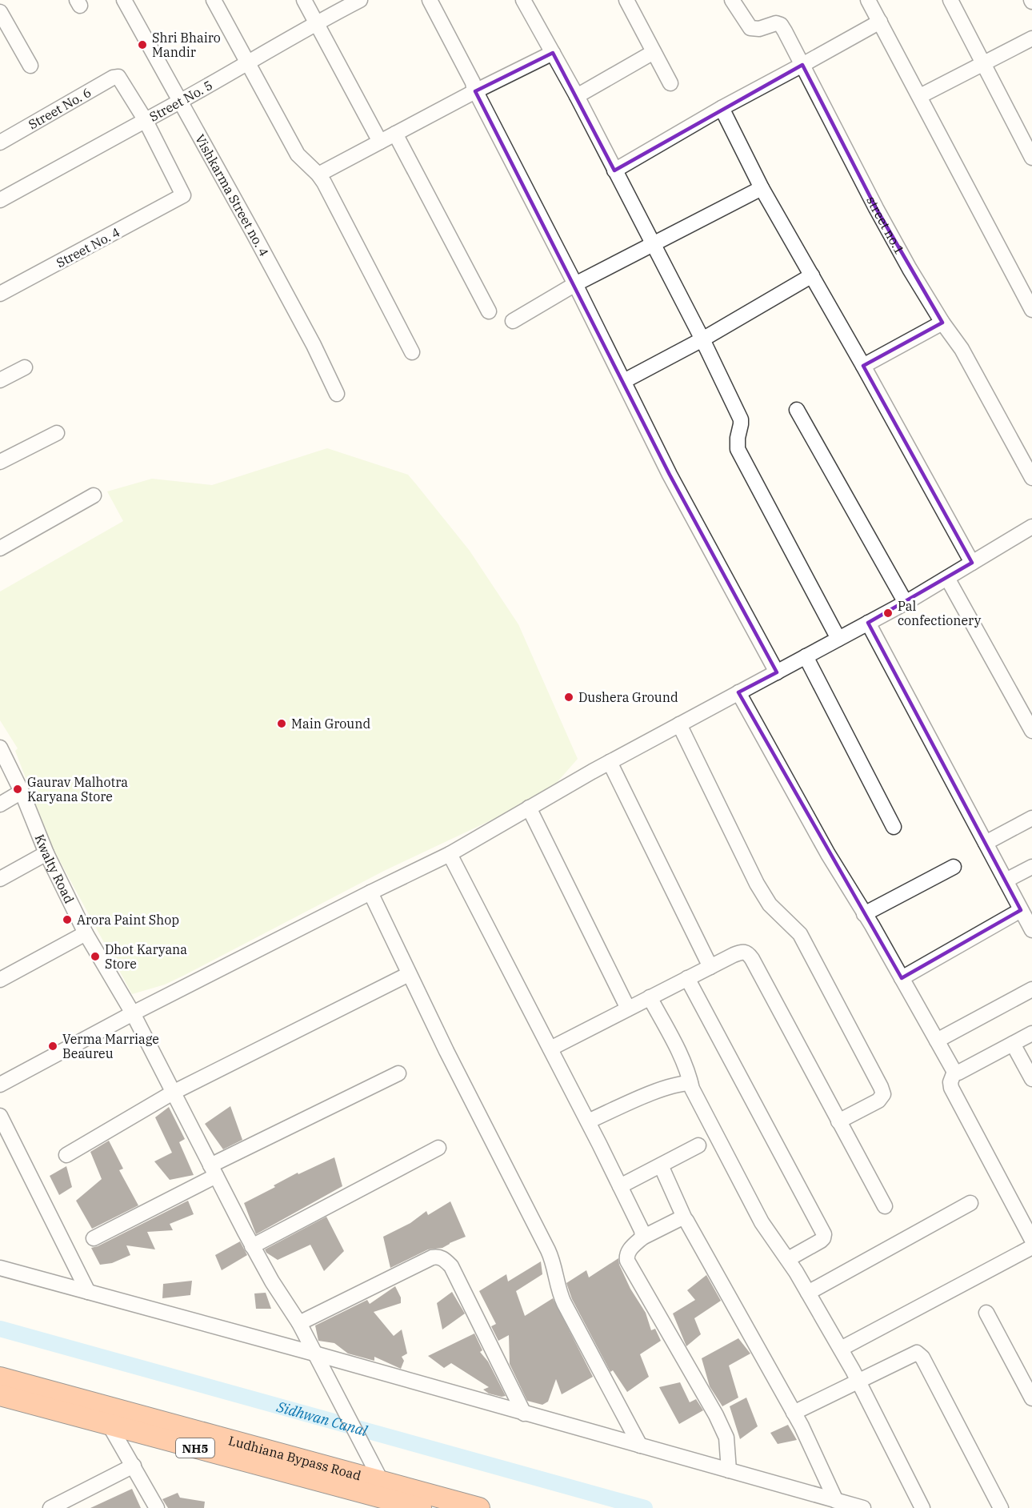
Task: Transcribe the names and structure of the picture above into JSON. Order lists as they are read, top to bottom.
{
  "streets": {
    "highway": ["NH5", "Ludhiana Bypass Road"],
    "street": [
      "Street No. 5",
      "Street No. 6",
      "Vishkarma Street no. 4",
      "street no.1",
      "Street No. 4",
      "Kwalty Road"
    ]
  },
  "crossings": [
    ["Street No. 5", "Street No. 6"],
    ["Street No. 5", "Vishkarma Street no. 4"],
    ["Street No. 5", "Street No. 4"],
    ["Street No. 6", "Street No. 4"],
    ["Kwalty Road", "Ludhiana Bypass Road"]
  ],
  "water": ["Sidhwan Canal"],
  "places": [
    "Shri Bhairo Mandir",
    "Pal confectionery",
    "Dushera Ground",
    "Main Ground",
    "Gaurav Malhotra Karyana Store",
    "Arora Paint Shop",
    "Dhot Karyana Store",
    "Verma Marriage Beaureu"
  ]
}
